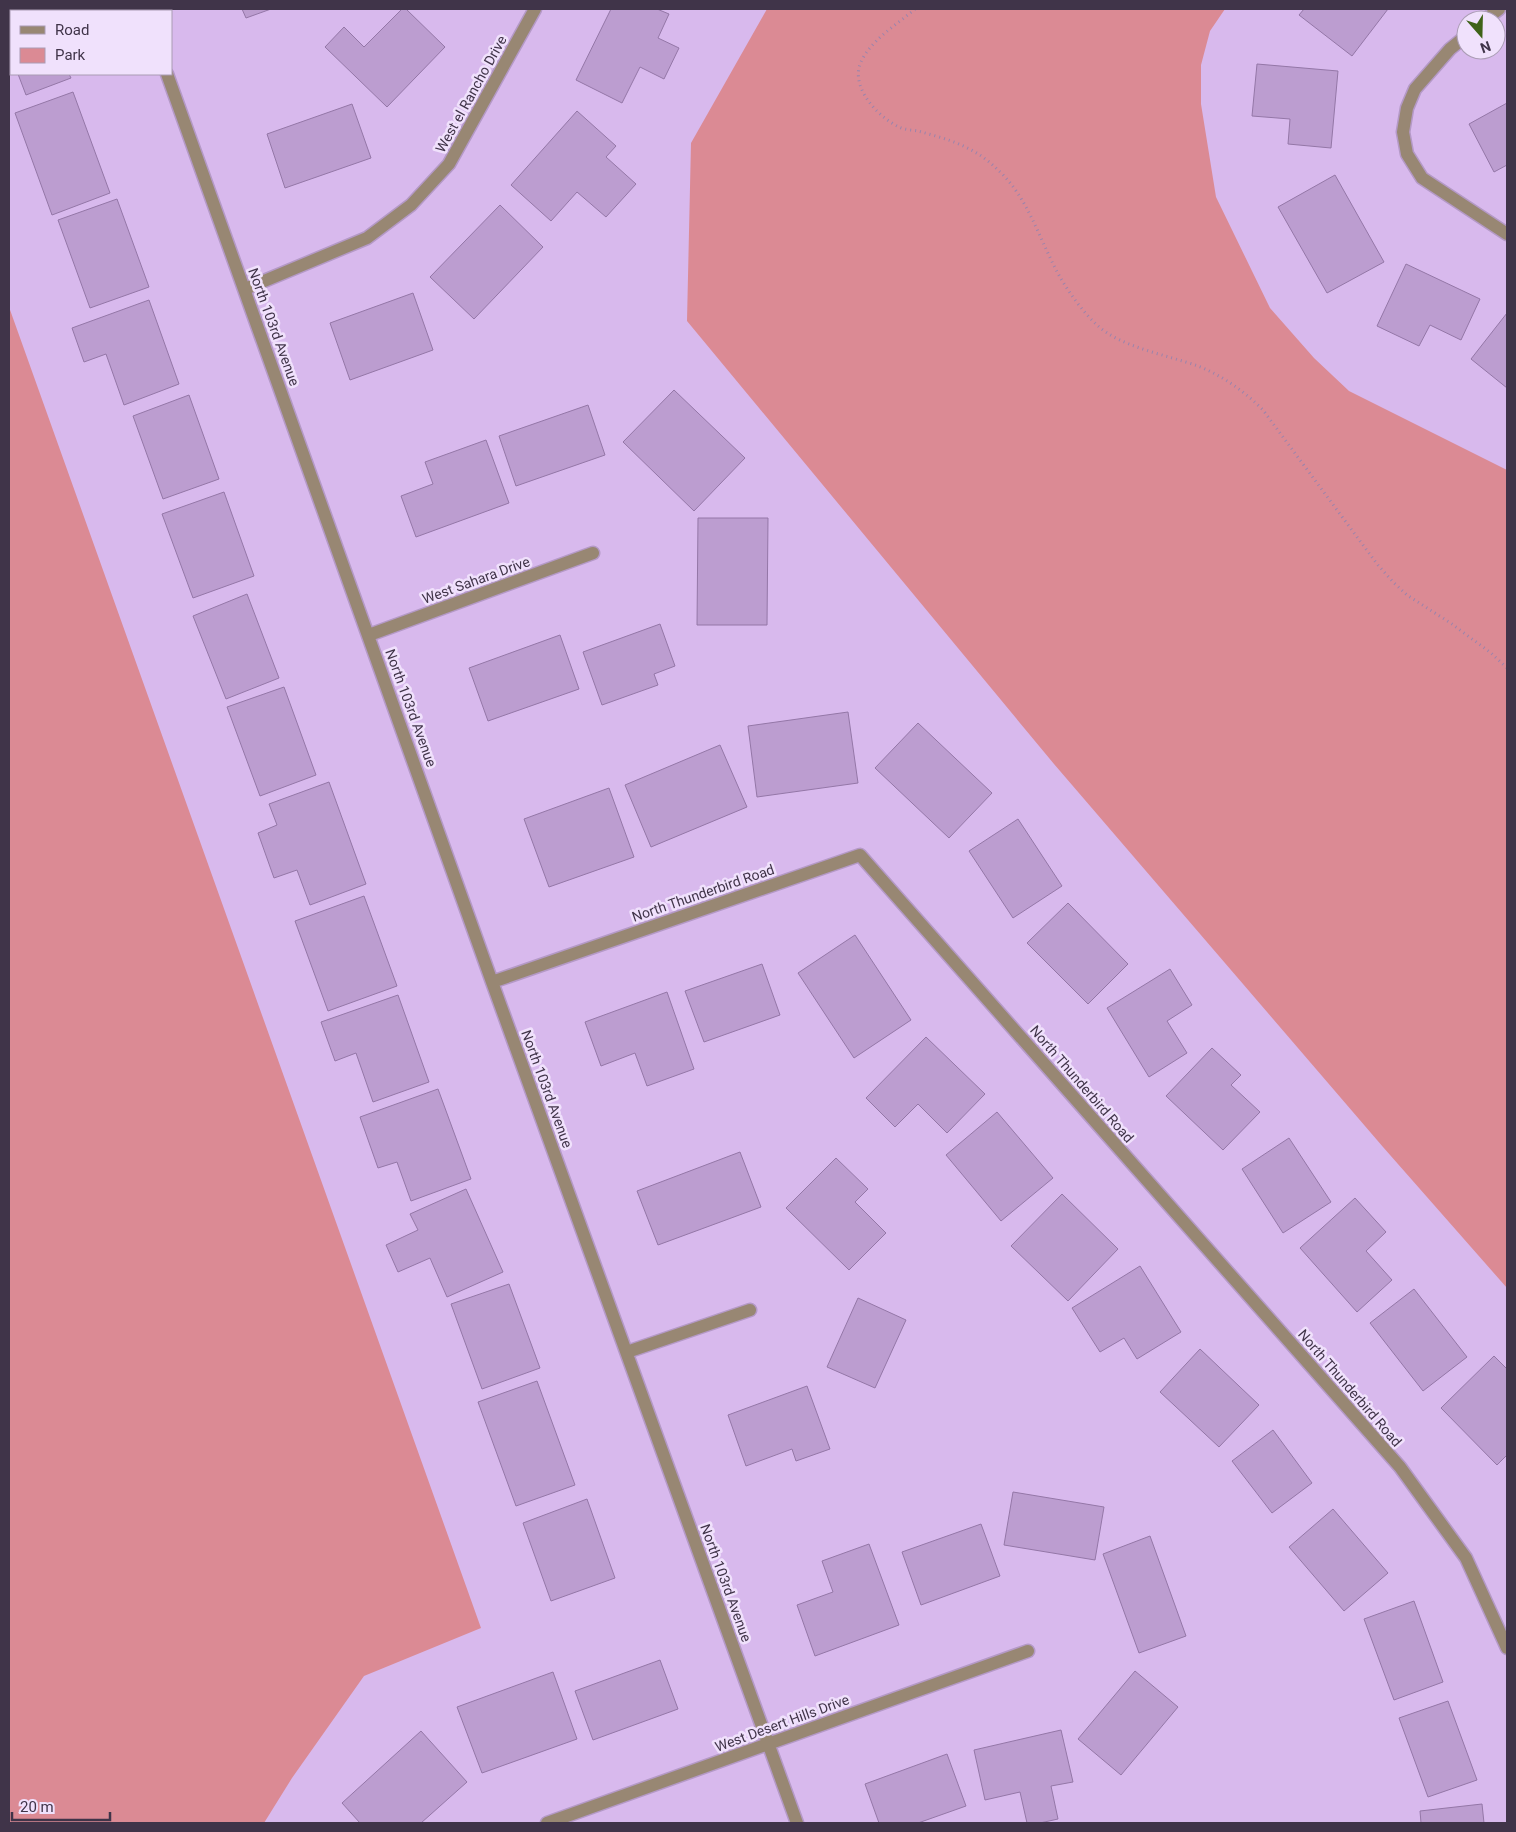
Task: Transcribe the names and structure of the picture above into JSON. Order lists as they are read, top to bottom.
{
  "streets": {
    "street": [
      "West el Rancho Drive",
      "North 103rd Avenue",
      "West Sahara Drive",
      "North Thunderbird Road",
      "West Desert Hills Drive"
    ]
  },
  "crossings": [
    ["West el Rancho Drive", "North 103rd Avenue"],
    ["North 103rd Avenue", "West Sahara Drive"],
    ["North 103rd Avenue", "North Thunderbird Road"],
    ["North 103rd Avenue", "West Desert Hills Drive"]
  ],
  "legend": ["Road", "Park"],
  "scale_bar": "20 m",
  "north": "bottom"
}
